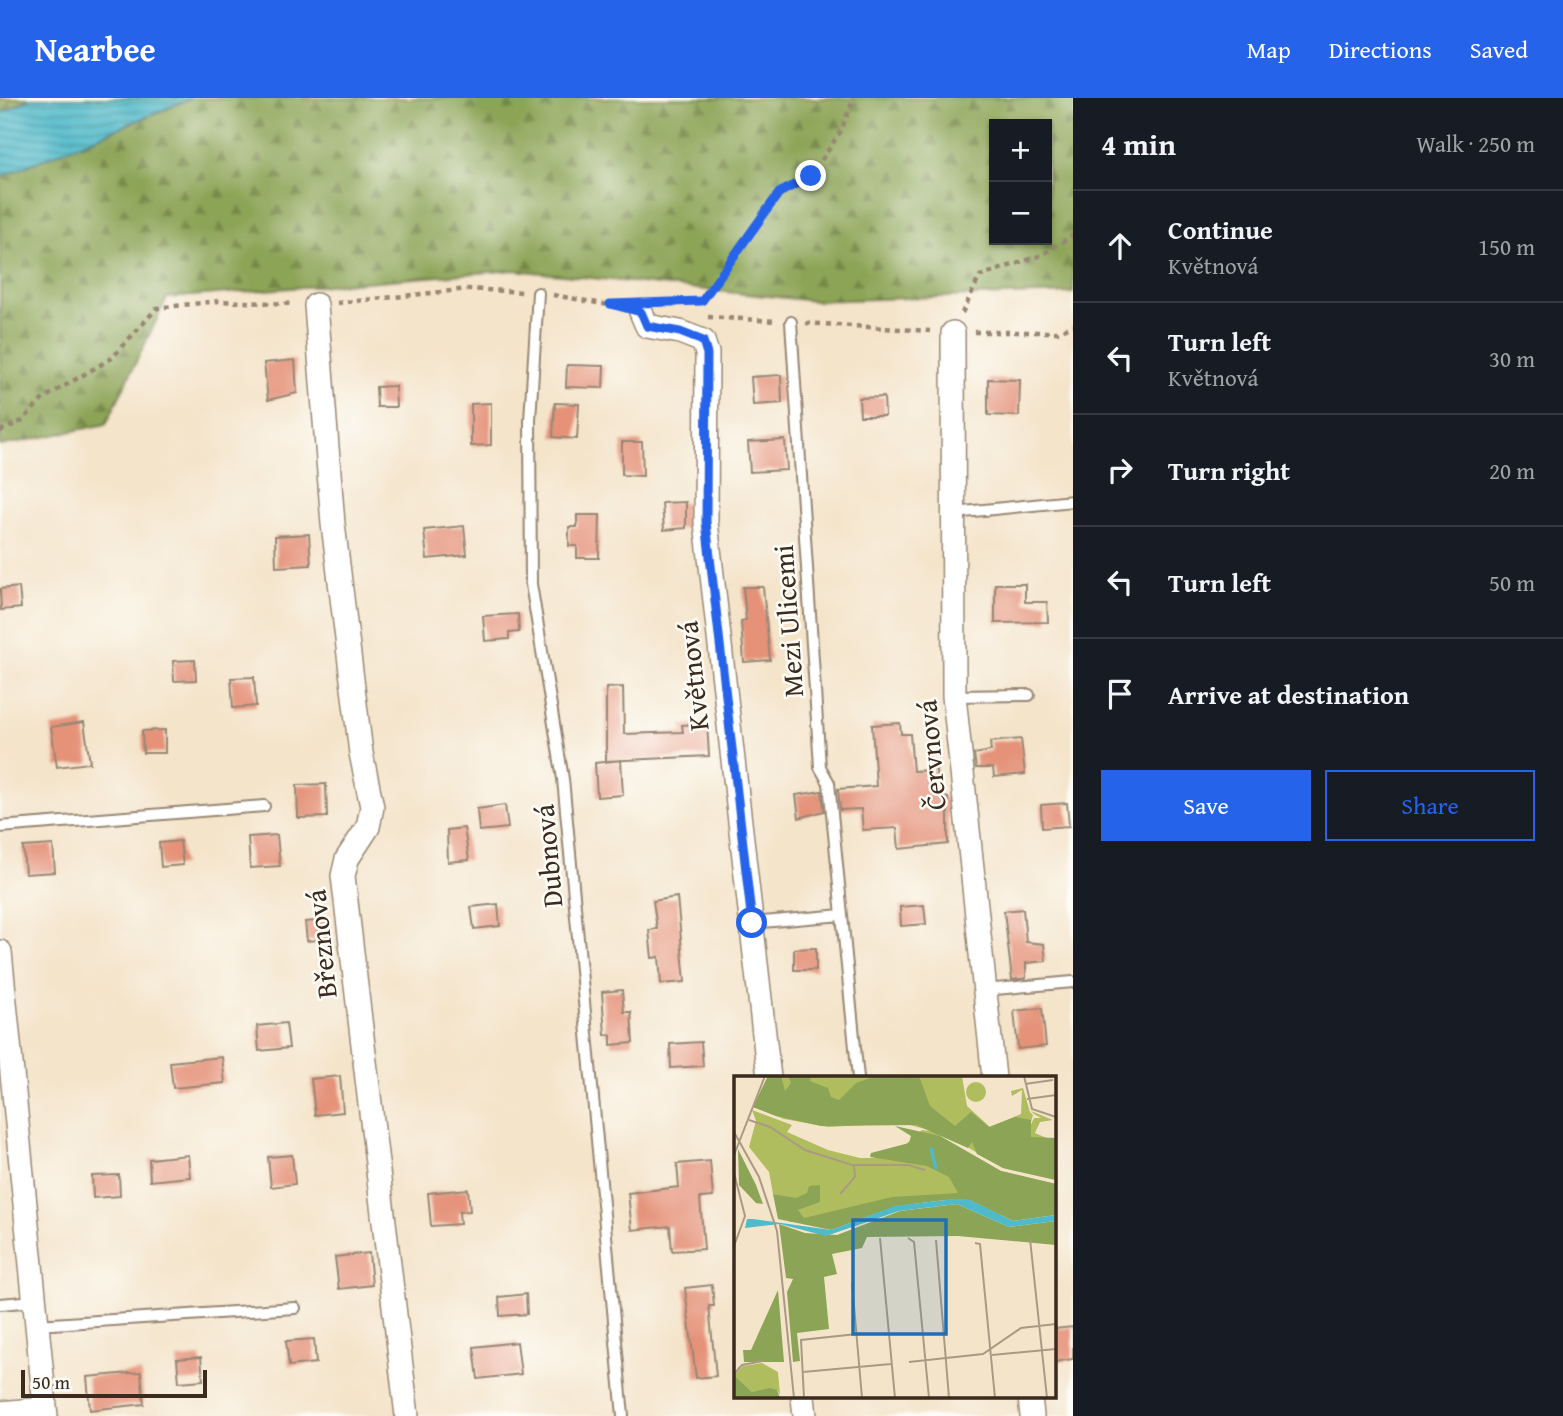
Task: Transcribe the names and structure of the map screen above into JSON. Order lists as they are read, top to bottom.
{
  "streets": {
    "street": ["Květnová", "Červnová", "Březnová"],
    "lane": ["Mezi Ulicemi", "Dubnová"]
  },
  "scale_bar": "50 m",
  "page": {
    "header": "Nearbee",
    "nav": ["Map", "Directions", "Saved"],
    "heading": ["4 min", "Walk · 250 m"],
    "map_buttons": ["+", "−"],
    "list": [
      ["Continue", "Květnová", "150 m"],
      ["Turn left", "Květnová", "30 m"],
      ["Turn right", "20 m"],
      ["Turn left", "50 m"],
      "Arrive at destination"
    ],
    "buttons": ["Save", "Share"],
    "scale": "50 m"
  }
}
